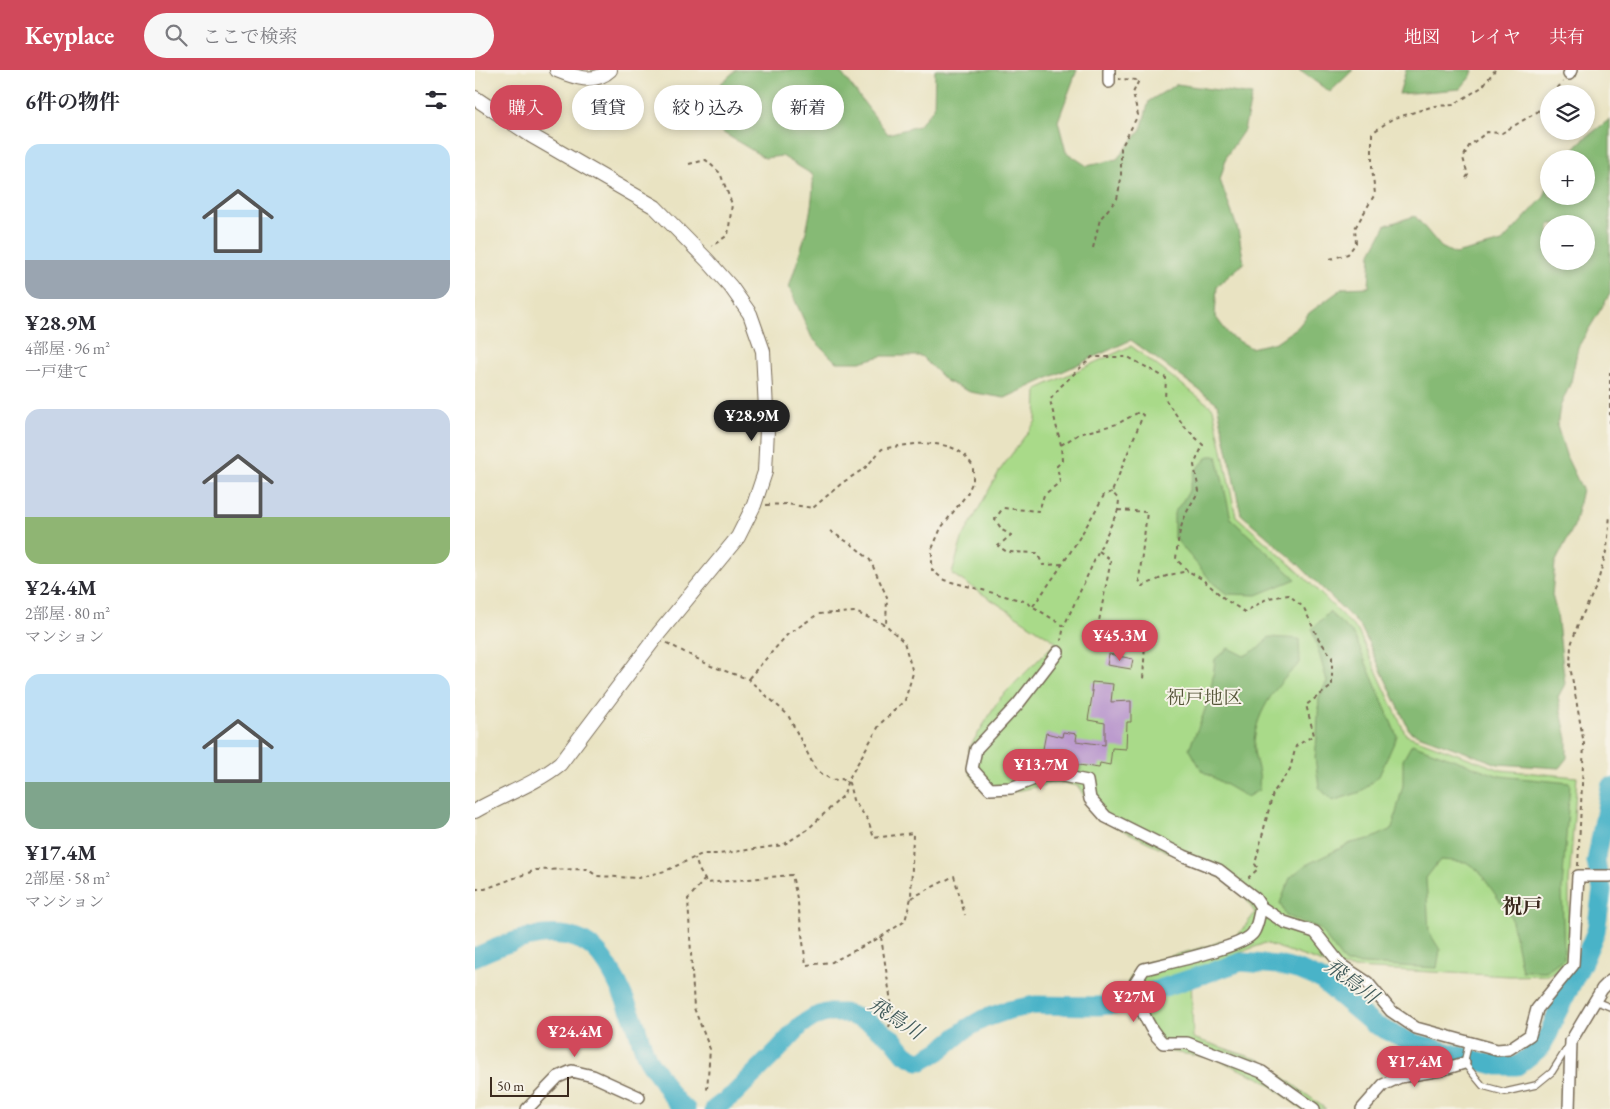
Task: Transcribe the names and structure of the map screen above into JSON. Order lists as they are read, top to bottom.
{
  "districts": ["祝戸"],
  "water": ["飛鳥川"],
  "parks": ["祝戸地区"],
  "scale_bar": "50 m",
  "page": {
    "header": "Keyplace",
    "search": "ここで検索",
    "nav": ["地図", "レイヤ", "共有"],
    "heading": "6件の物件",
    "map_buttons": ["+", "−"],
    "chip": [
      "購入",
      "賃貸",
      "絞り込み",
      "新着"
    ],
    "list": [
      {
        "name": "¥28.9M",
        "note": "4部屋 · 96 m² · 一戸建て"
      },
      {
        "name": "¥24.4M",
        "note": "2部屋 · 80 m² · マンション"
      },
      {
        "name": "¥17.4M",
        "note": "2部屋 · 58 m² · マンション"
      }
    ],
    "price": [
      "¥28.9M",
      "¥45.3M",
      "¥13.7M",
      "¥27M",
      "¥24.4M",
      "¥17.4M"
    ],
    "scale": "50 m"
  }
}
